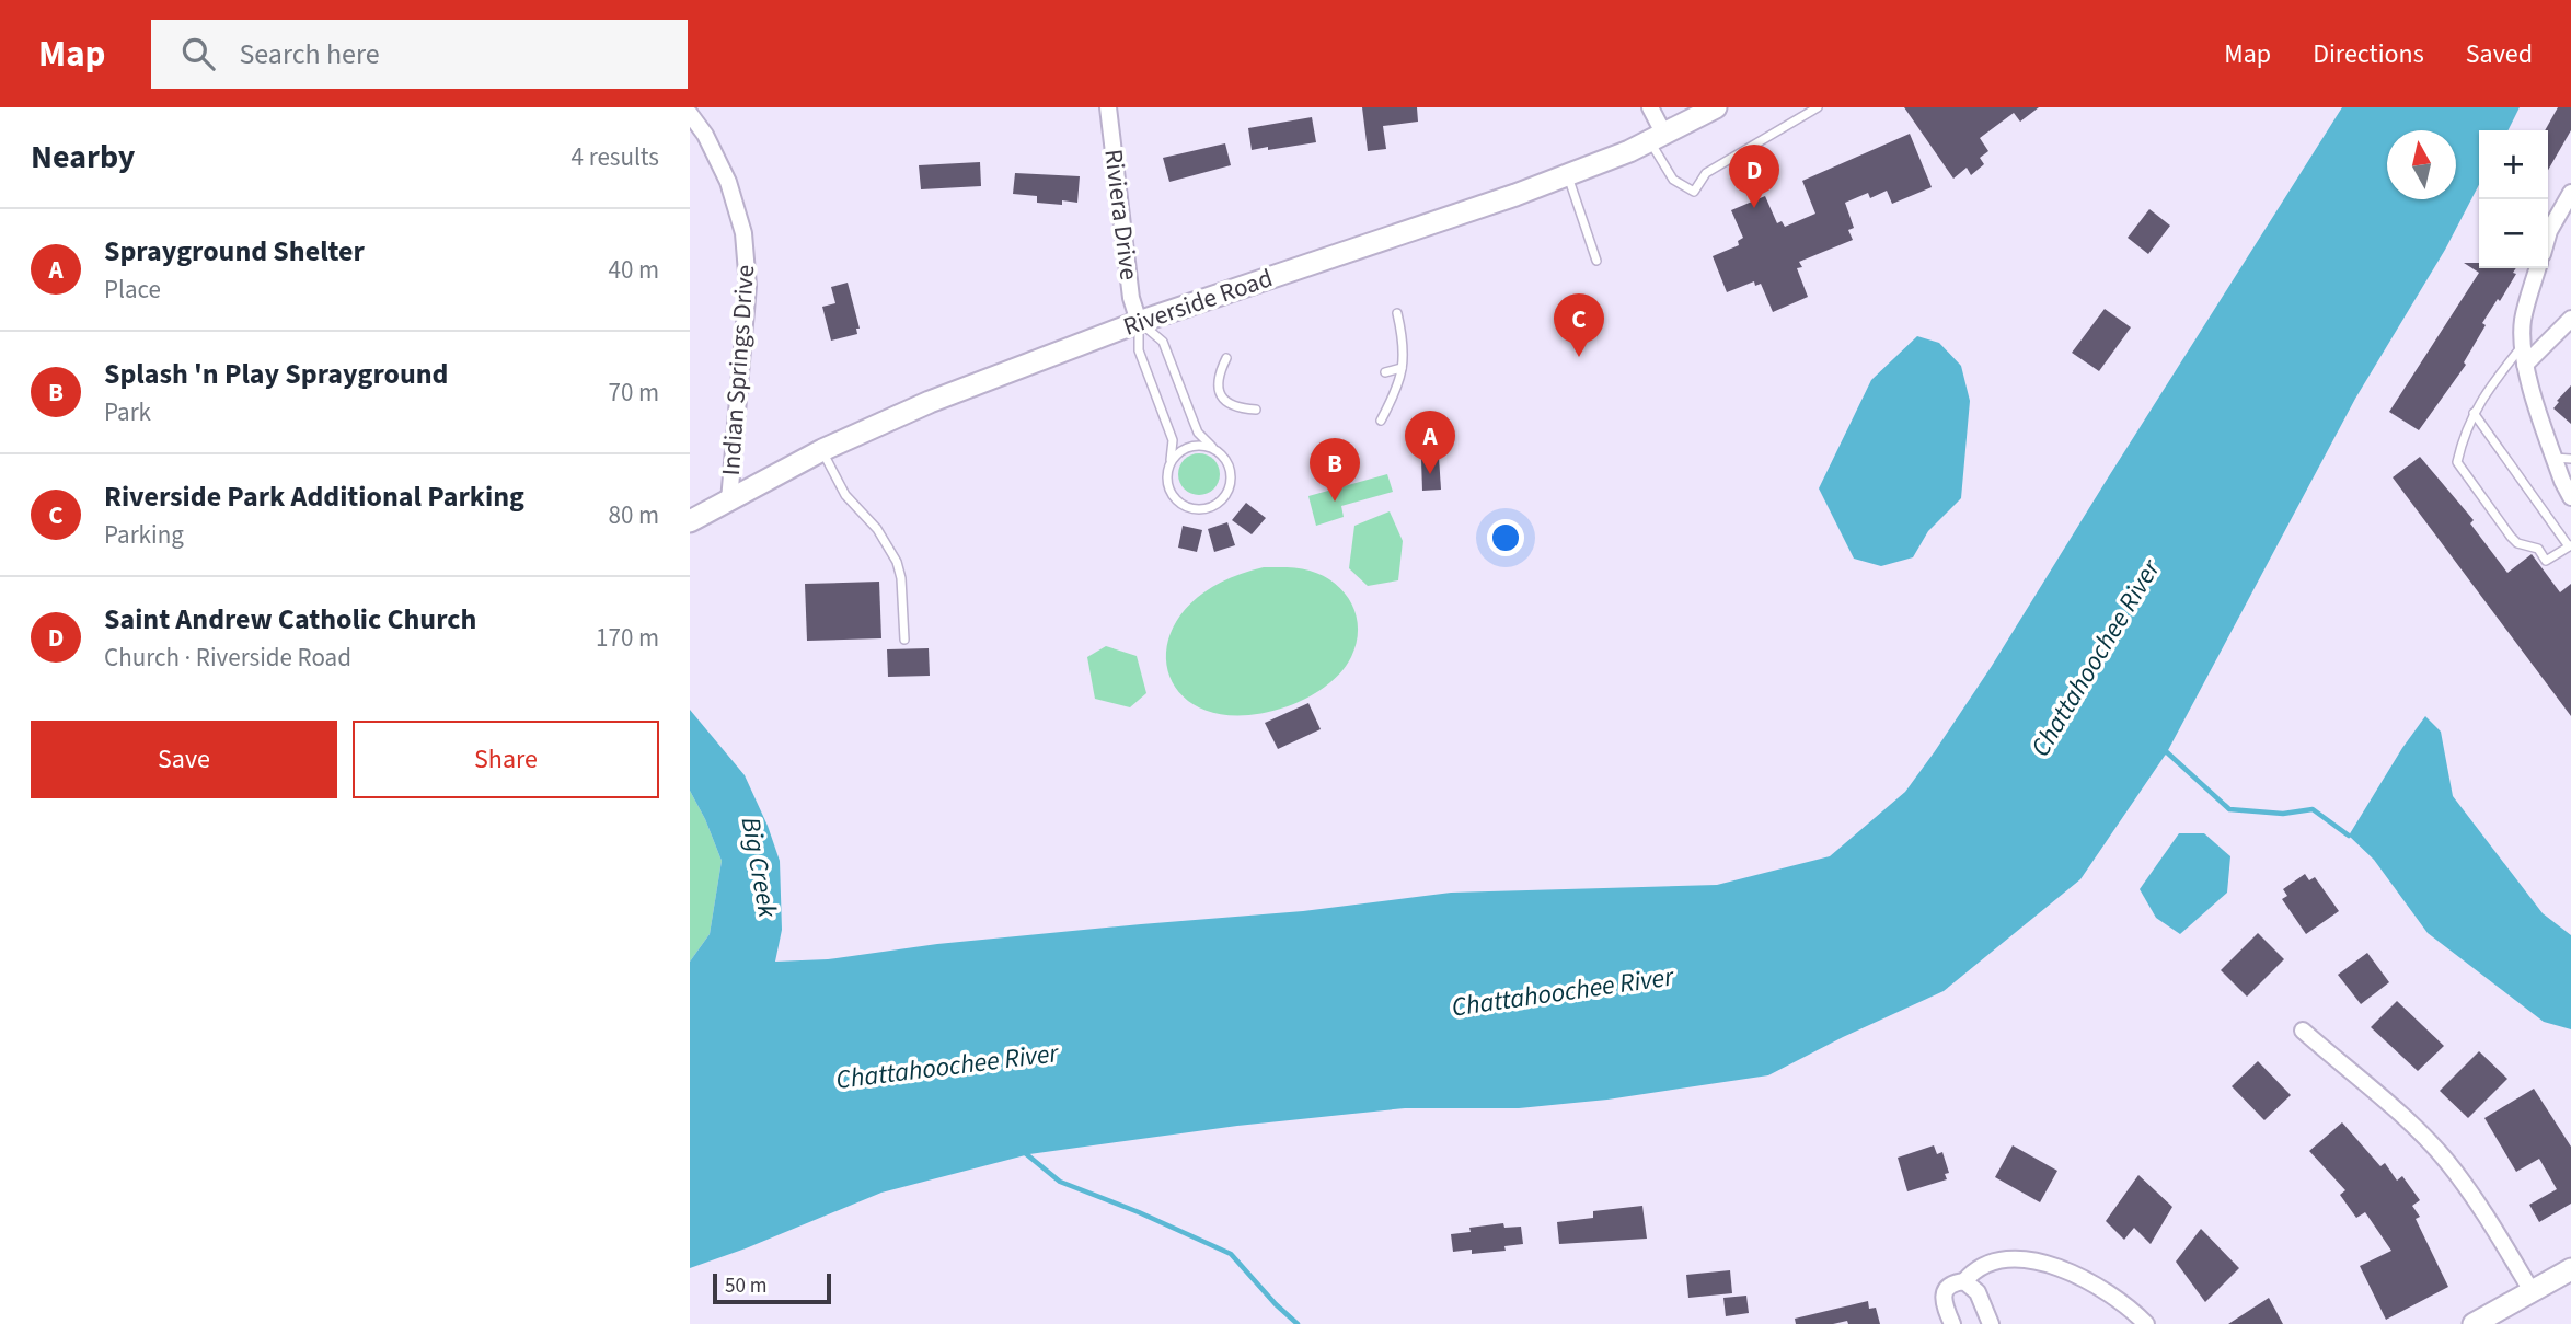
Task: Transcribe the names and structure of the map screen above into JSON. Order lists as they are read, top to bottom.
{
  "streets": {
    "street": ["Riviera Drive", "Riverside Road", "Indian Springs Drive"]
  },
  "crossings": [
    ["Riviera Drive", "Riverside Road"],
    ["Riverside Road", "Indian Springs Drive"]
  ],
  "water": ["Chattahoochee River", "Big Creek"],
  "scale_bar": "50 m",
  "north": "top",
  "page": {
    "header": "Map",
    "search": "Search here",
    "nav": ["Map", "Directions", "Saved"],
    "heading": ["Nearby", "4 results"],
    "map_buttons": ["+", "−"],
    "pins": [
      "D",
      "C",
      "A",
      "B"
    ],
    "list": [
      {
        "mark": "A",
        "name": "Sprayground Shelter",
        "note": "Place",
        "value": "40 m"
      },
      {
        "mark": "B",
        "name": "Splash 'n Play Sprayground",
        "note": "Park",
        "value": "70 m"
      },
      {
        "mark": "C",
        "name": "Riverside Park Additional Parking",
        "note": "Parking",
        "value": "80 m"
      },
      {
        "mark": "D",
        "name": "Saint Andrew Catholic Church",
        "note": "Church · Riverside Road",
        "value": "170 m"
      }
    ],
    "buttons": ["Save", "Share"],
    "scale": "50 m"
  }
}
